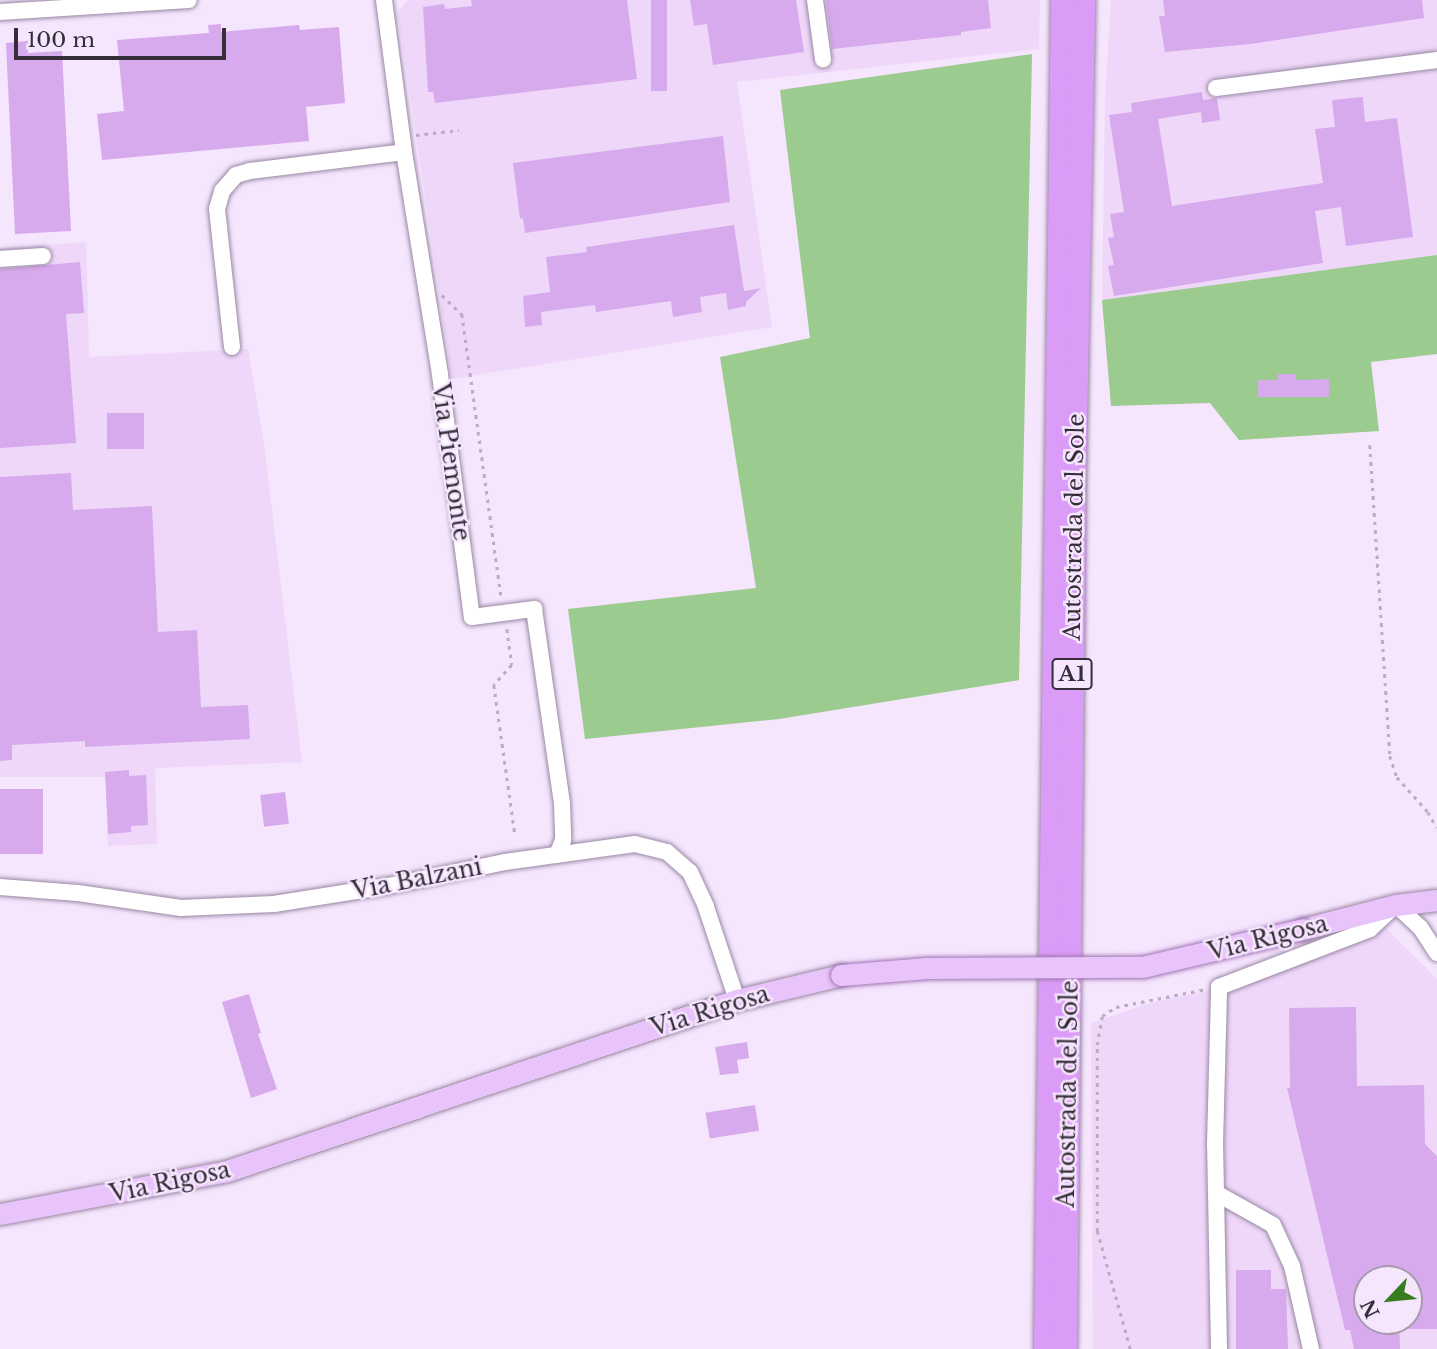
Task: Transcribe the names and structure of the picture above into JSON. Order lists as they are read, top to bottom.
{
  "streets": {
    "highway": ["Autostrada del Sole", "A1"],
    "main road": ["Via Rigosa"],
    "street": ["Via Piemonte", "Via Balzani"]
  },
  "crossings": [
    ["Via Piemonte", "Via Balzani"],
    ["Via Balzani", "Via Rigosa"]
  ],
  "scale_bar": "100 m",
  "north": "bottom left"
}
